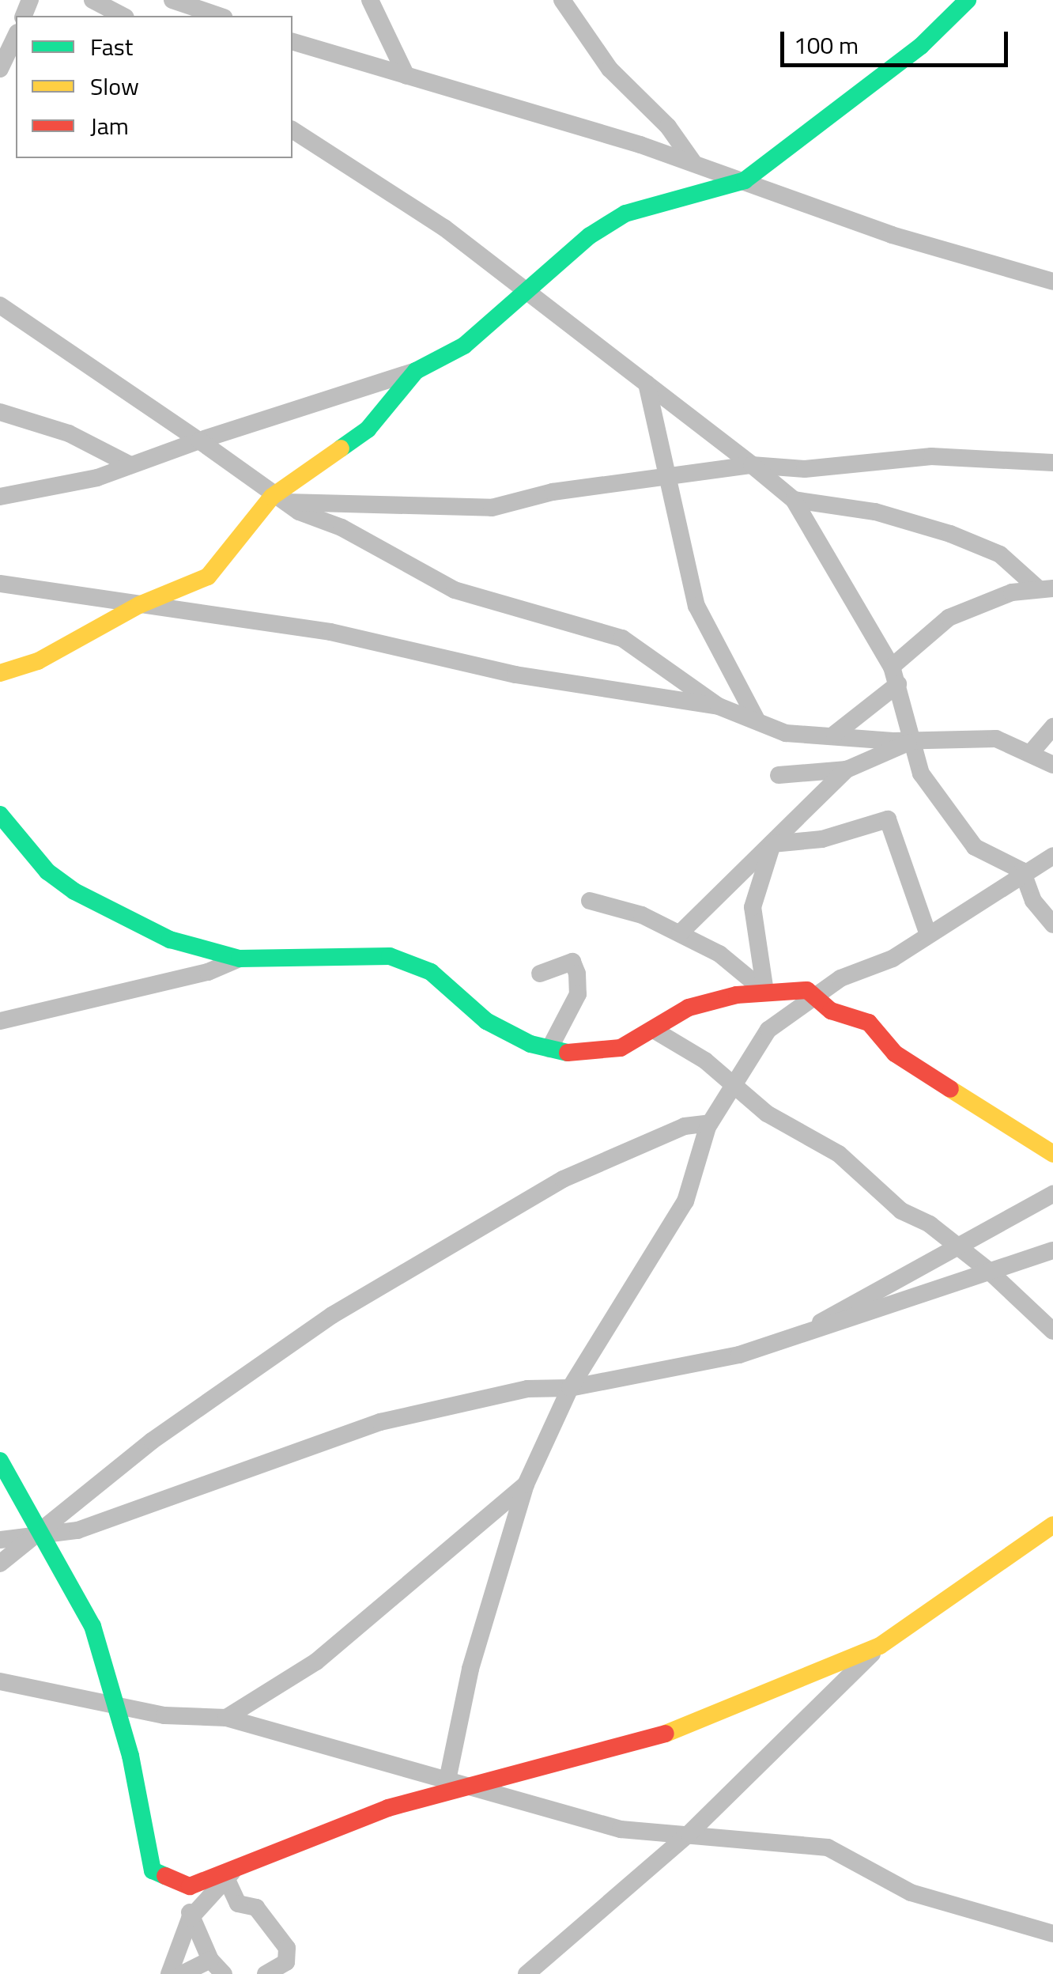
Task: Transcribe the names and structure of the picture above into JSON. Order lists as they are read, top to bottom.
{
  "legend": ["Fast", "Slow", "Jam"],
  "scale_bar": "100 m"
}
